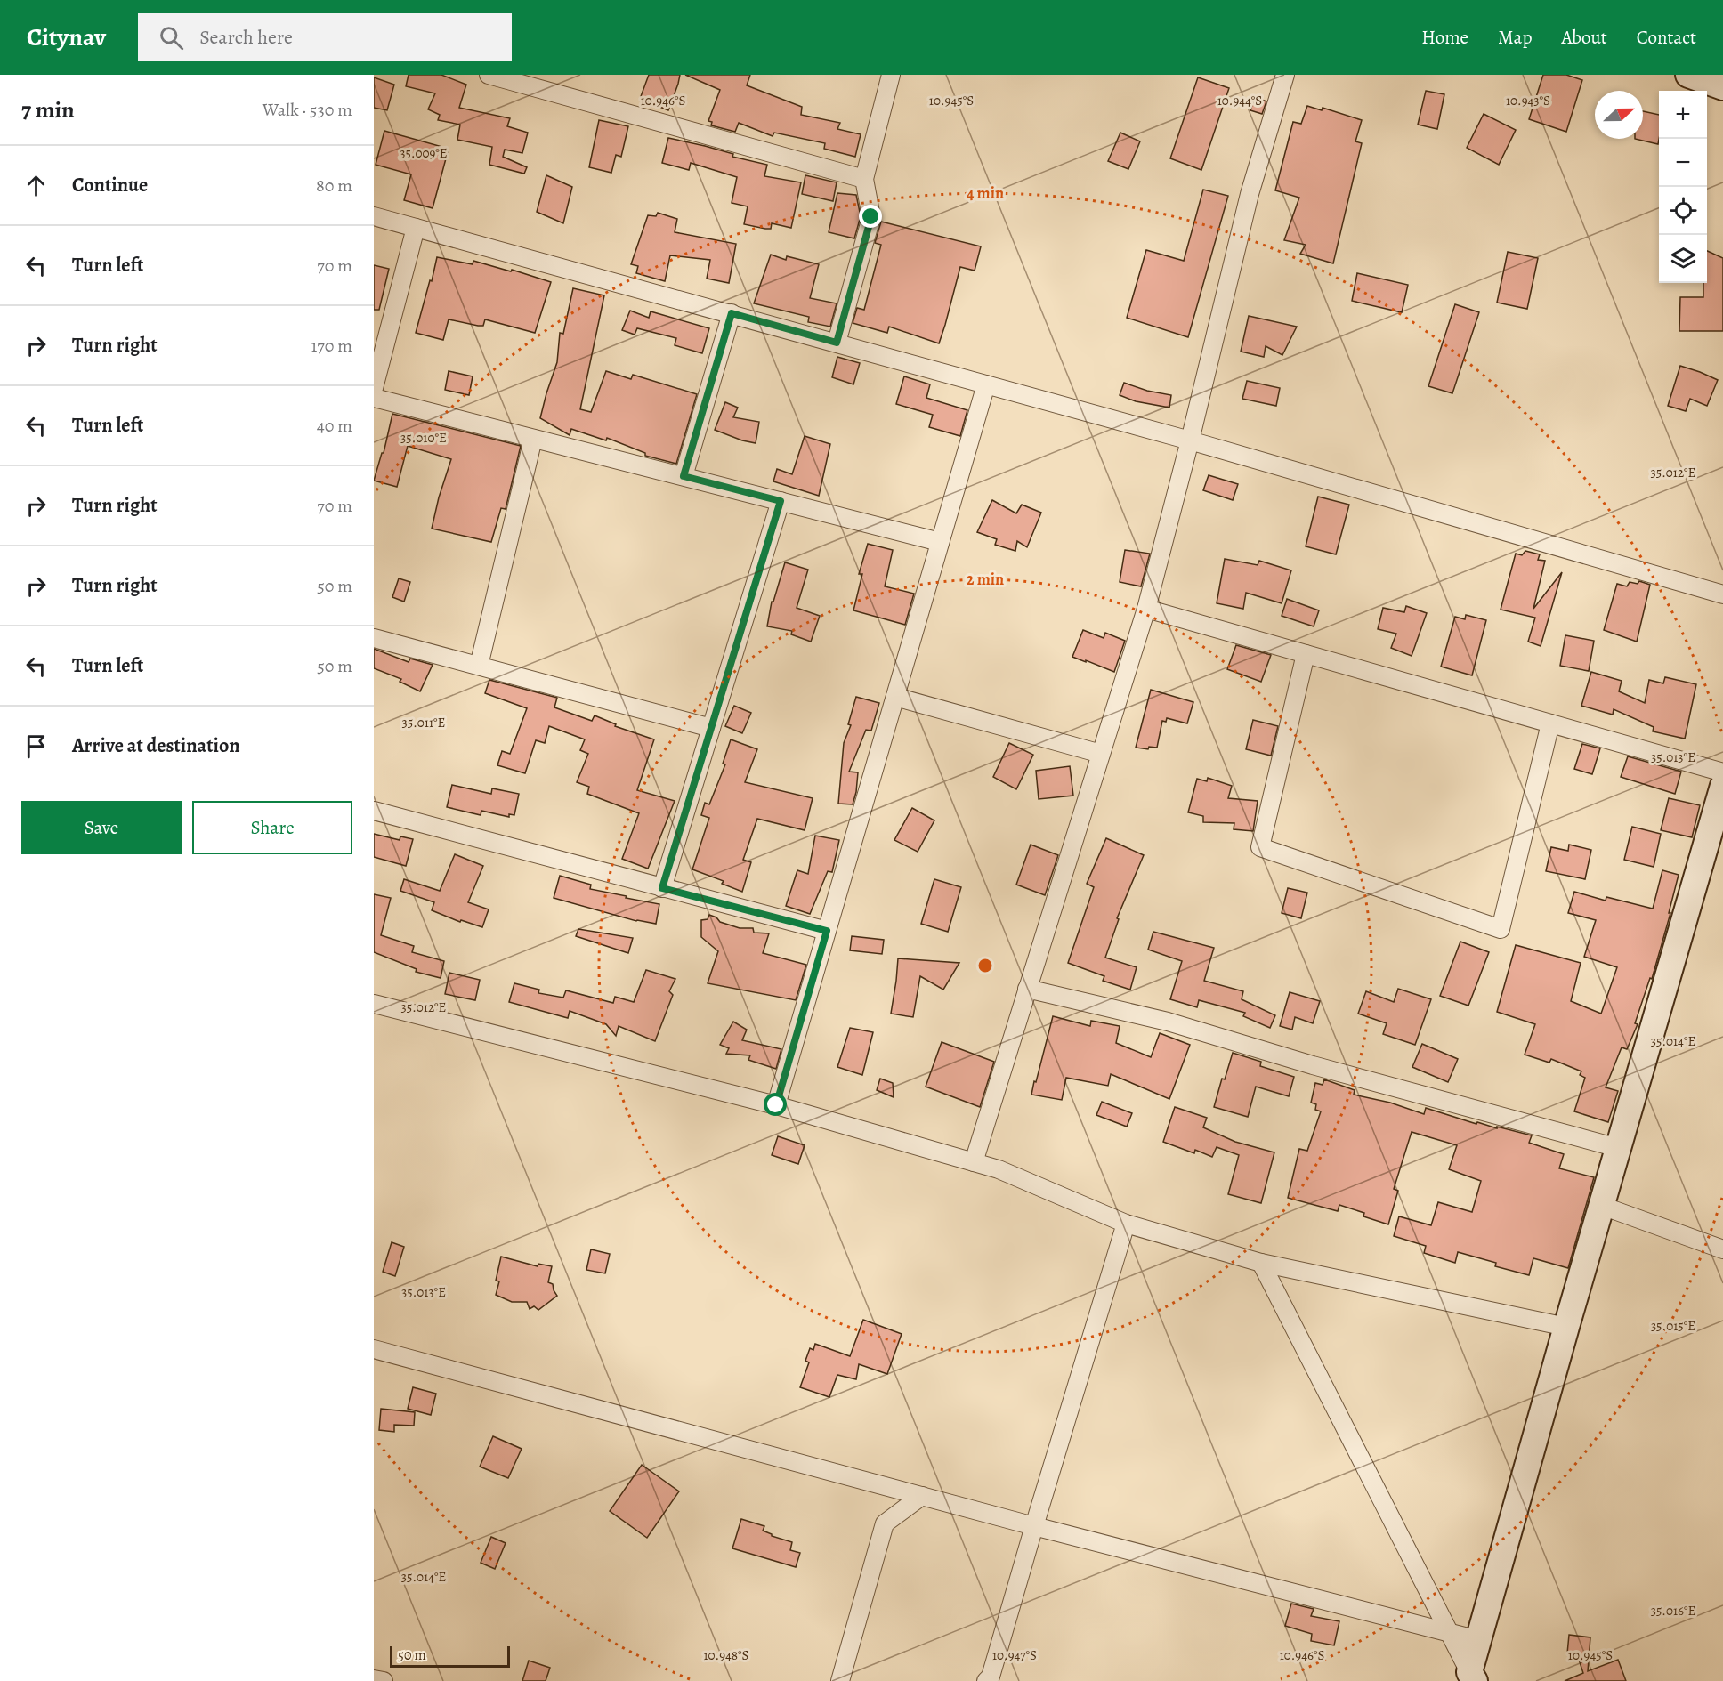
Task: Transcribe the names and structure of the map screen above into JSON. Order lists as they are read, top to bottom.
{
  "scale_bar": "50 m",
  "north": "right",
  "page": {
    "header": "Citynav",
    "search": "Search here",
    "nav": [
      "Home",
      "Map",
      "About",
      "Contact"
    ],
    "heading": ["7 min", "Walk · 530 m"],
    "map_buttons": ["+", "−"],
    "list": [
      ["Continue", "80 m"],
      ["Turn left", "70 m"],
      ["Turn right", "170 m"],
      ["Turn left", "40 m"],
      ["Turn right", "70 m"],
      ["Turn right", "50 m"],
      ["Turn left", "50 m"],
      "Arrive at destination"
    ],
    "buttons": ["Save", "Share"],
    "scale": "50 m"
  },
  "coordinates": [
    "10.946°S",
    "10.945°S",
    "10.944°S",
    "10.943°S",
    "35.009°E",
    "35.010°E",
    "35.012°E",
    "35.011°E",
    "35.013°E",
    "35.014°E",
    "35.015°E",
    "35.016°E",
    "10.948°S",
    "10.947°S"
  ],
  "rings": ["4 min", "2 min"]
}
